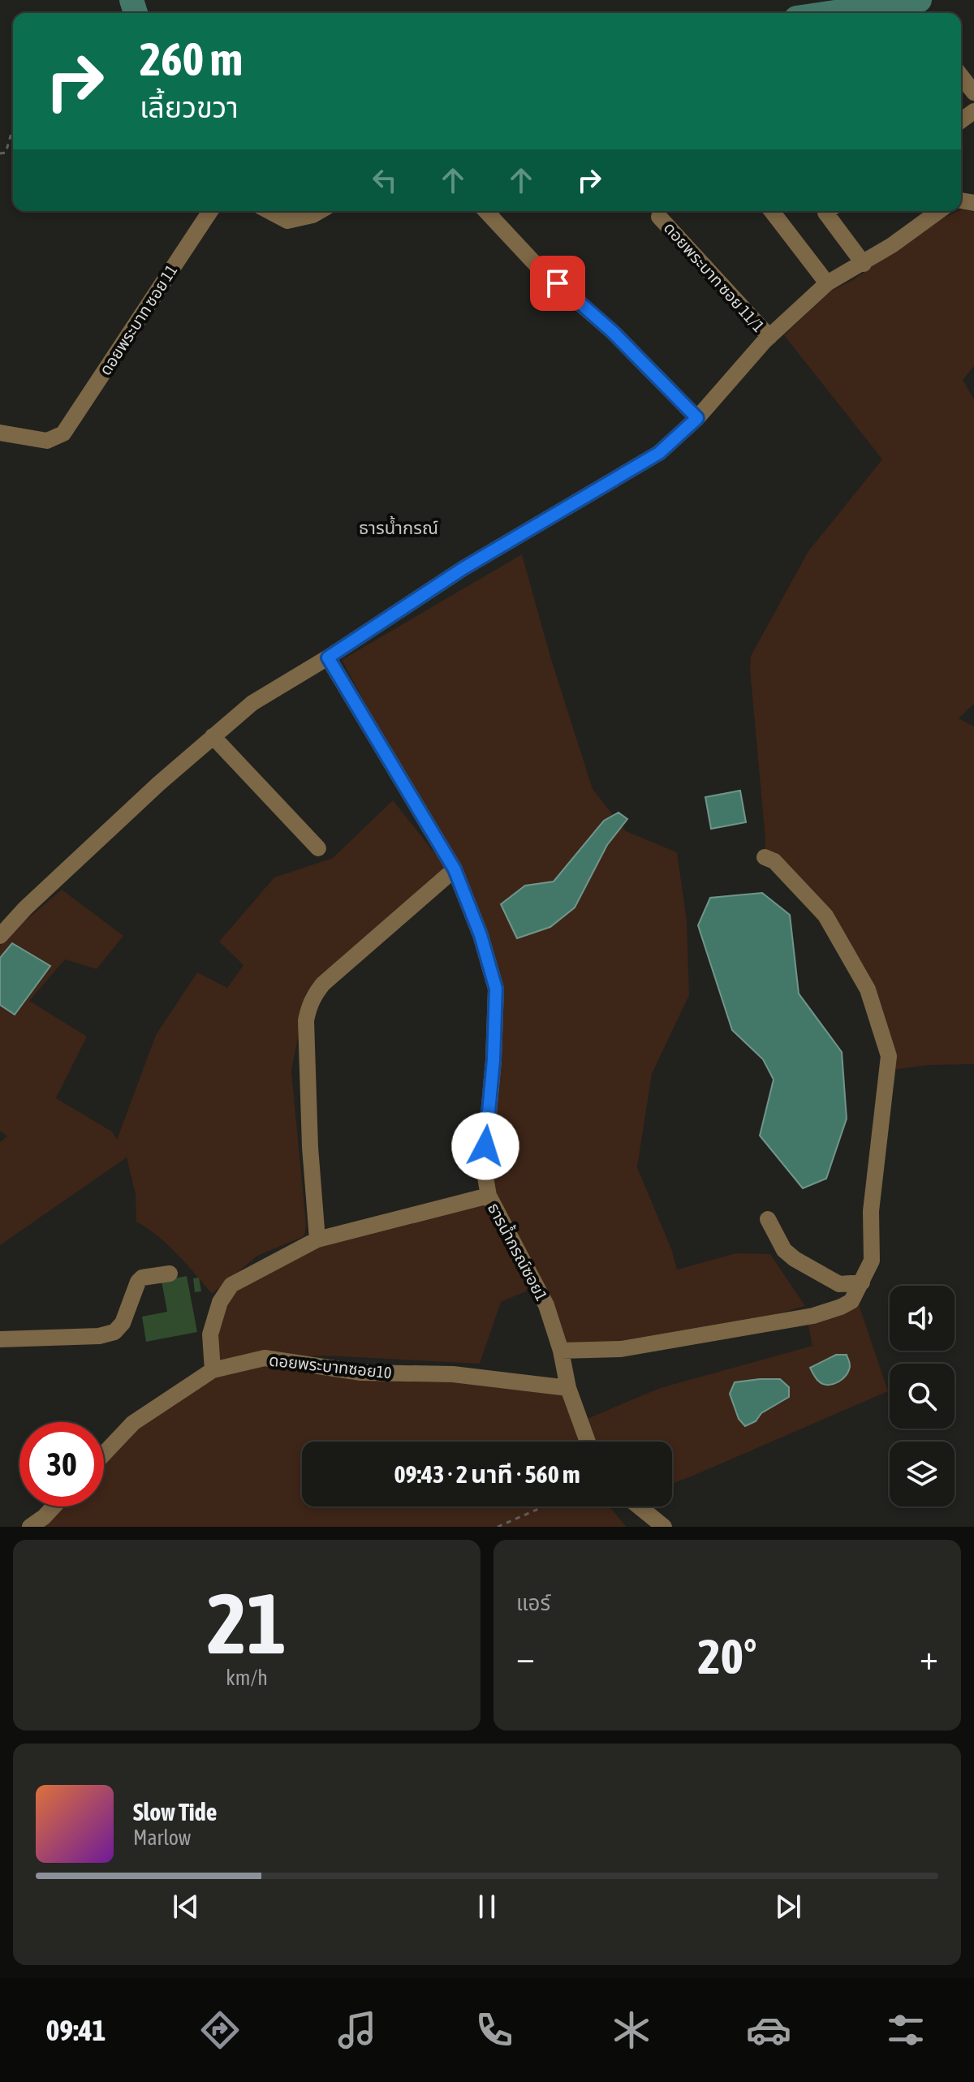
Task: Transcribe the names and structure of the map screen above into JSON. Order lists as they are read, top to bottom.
{
  "streets": {
    "street": [
      "ดอยพระบาท ซอย 11/1",
      "ดอยพระบาท ซอย 11",
      "ธารน้ำกรณ์ซอย1",
      "ดอยพระบาทซอย10"
    ]
  },
  "crossings": [
    ["ธารน้ำกรณ์ซอย1", "ดอยพระบาทซอย10"]
  ],
  "districts": ["ธารน้ำกรณ์"],
  "page": {
    "turn": ["260 m", "เลี้ยวขวา"],
    "limit": "30",
    "trip": "09:43 · 2 นาที · 560 m",
    "tile": [
      ["21", "km/h"],
      "แอร์"
    ],
    "heat": ["−", "20°", "+"],
    "song": ["Slow Tide", "Marlow"],
    "tabs": "09:41"
  }
}
